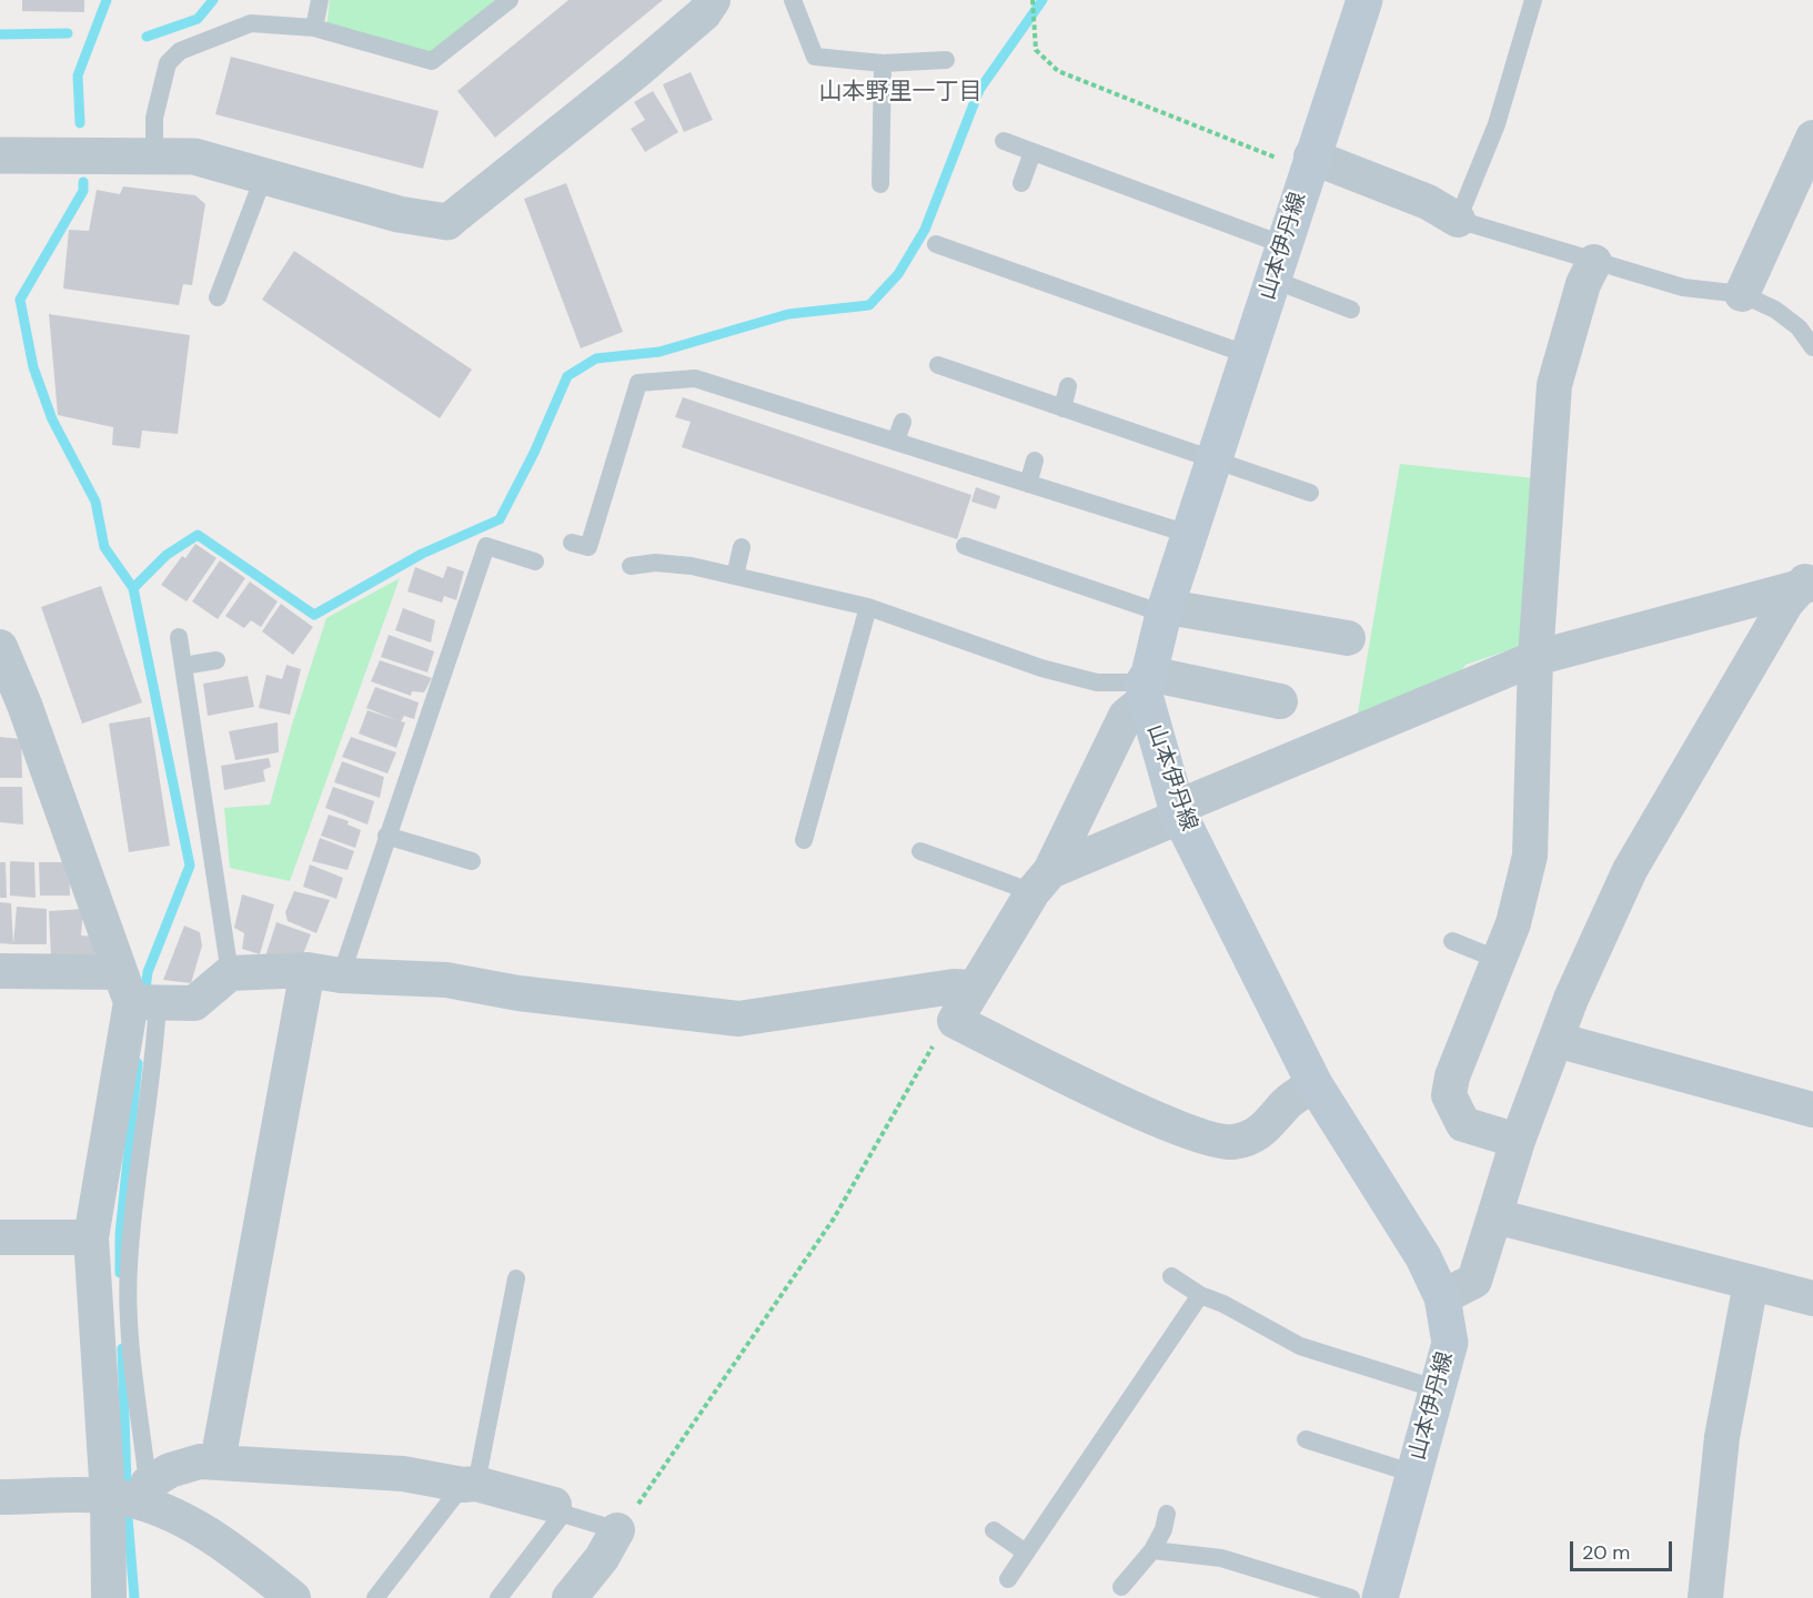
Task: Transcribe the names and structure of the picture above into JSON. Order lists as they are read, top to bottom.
{
  "streets": {
    "main road": ["山本伊丹線"]
  },
  "districts": ["山本野里一丁目"],
  "scale_bar": "20 m"
}
